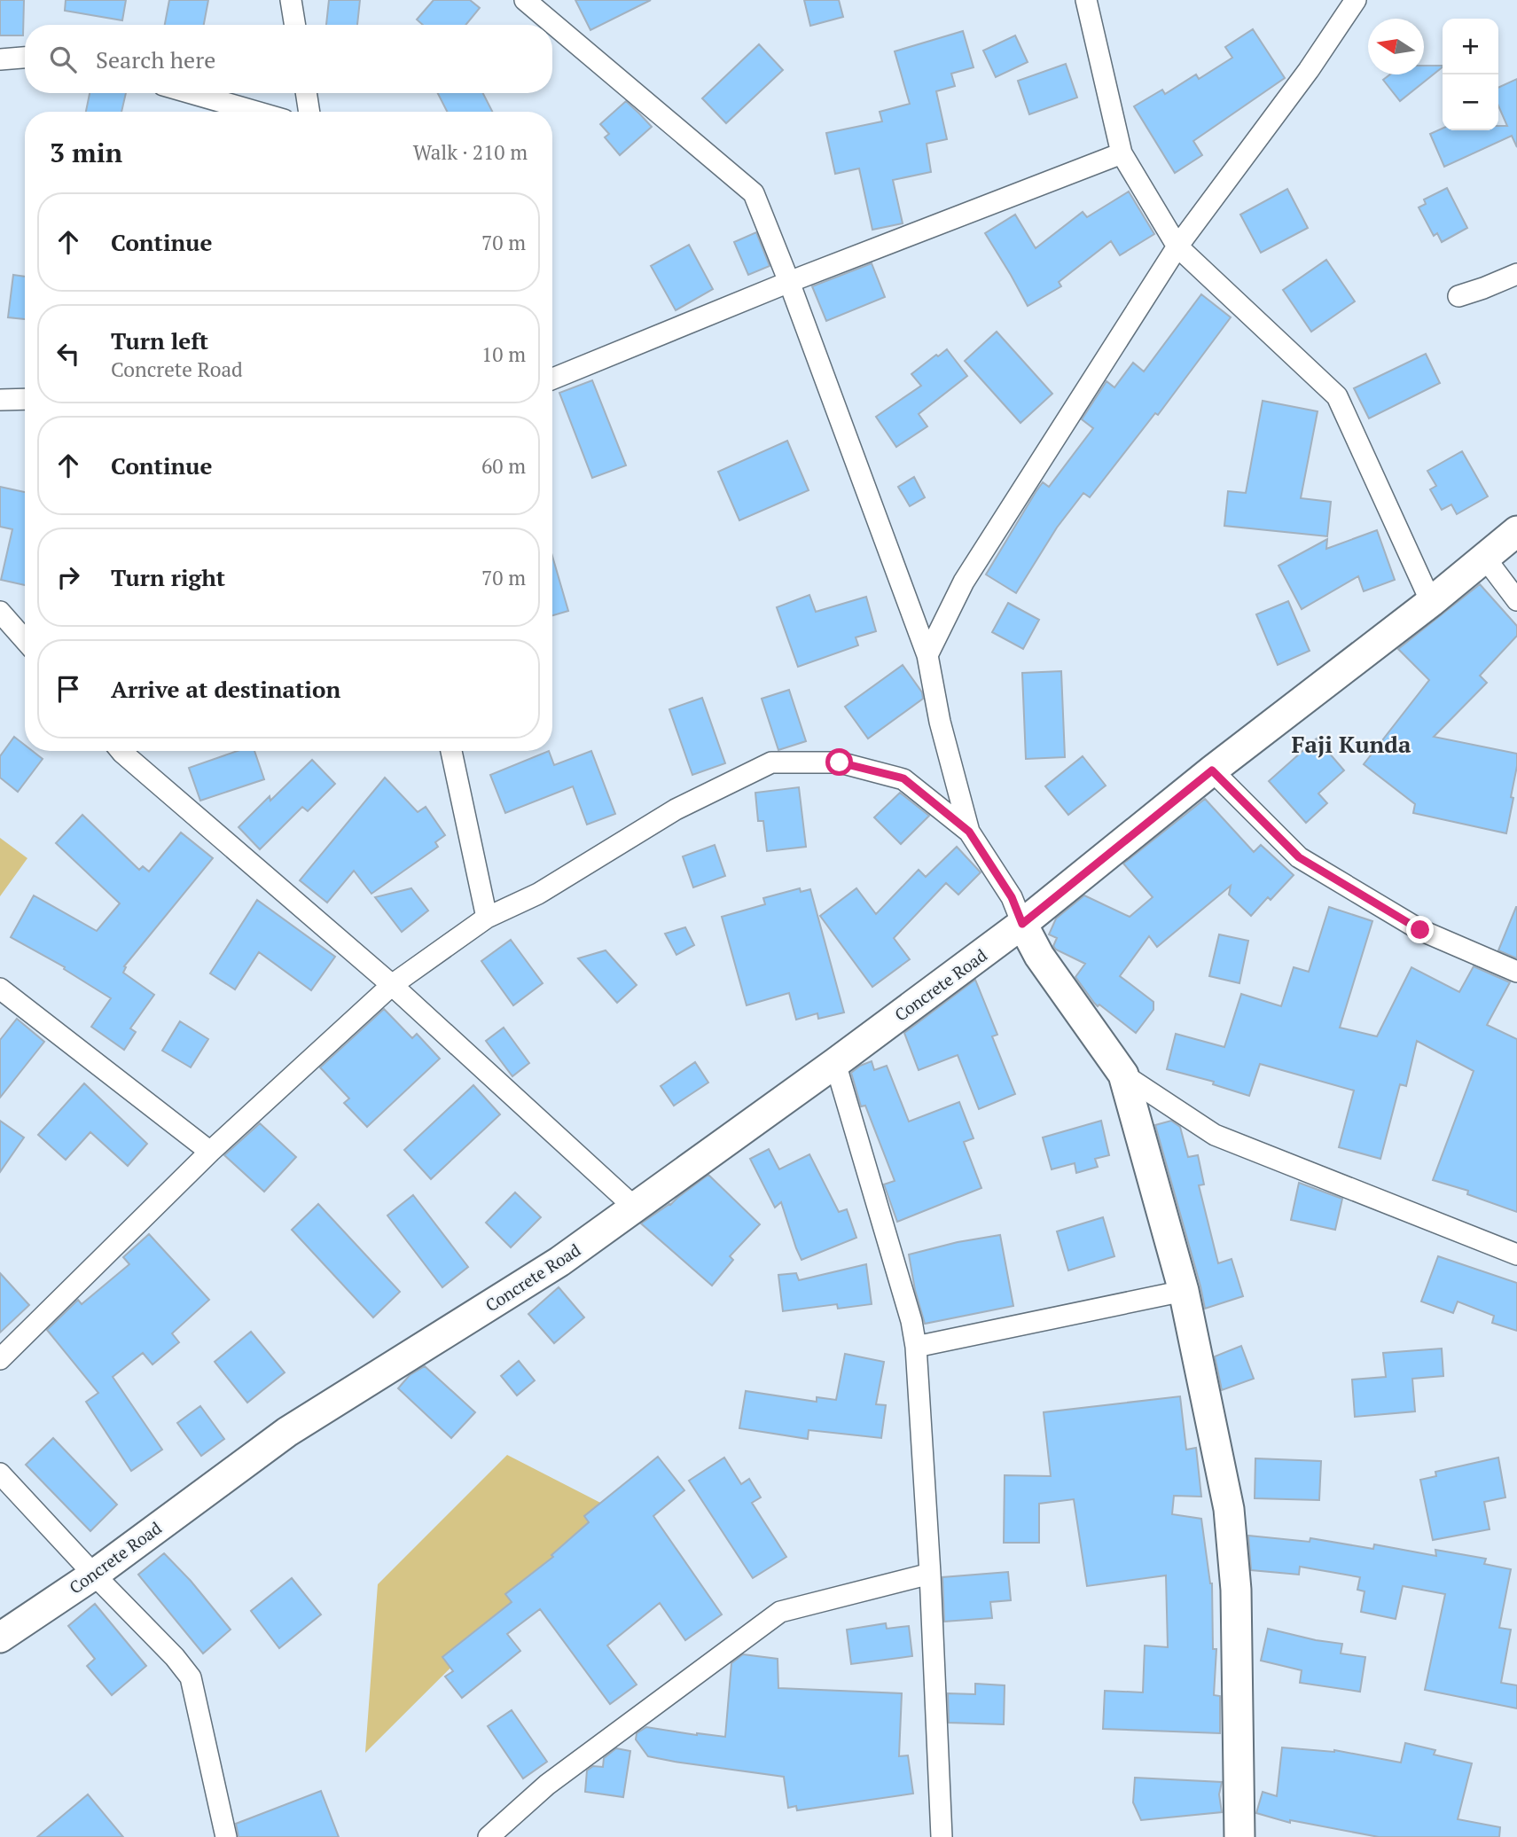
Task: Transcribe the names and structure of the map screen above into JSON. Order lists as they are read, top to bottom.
{
  "streets": {
    "street": ["Concrete Road"]
  },
  "districts": ["Faji Kunda"],
  "north": "left",
  "page": {
    "map_buttons": ["+", "−"],
    "search": "Search here",
    "heading": ["3 min", "Walk · 210 m"],
    "list": [
      ["Continue", "70 m"],
      ["Turn left", "Concrete Road", "10 m"],
      ["Continue", "60 m"],
      ["Turn right", "70 m"],
      "Arrive at destination"
    ]
  }
}
